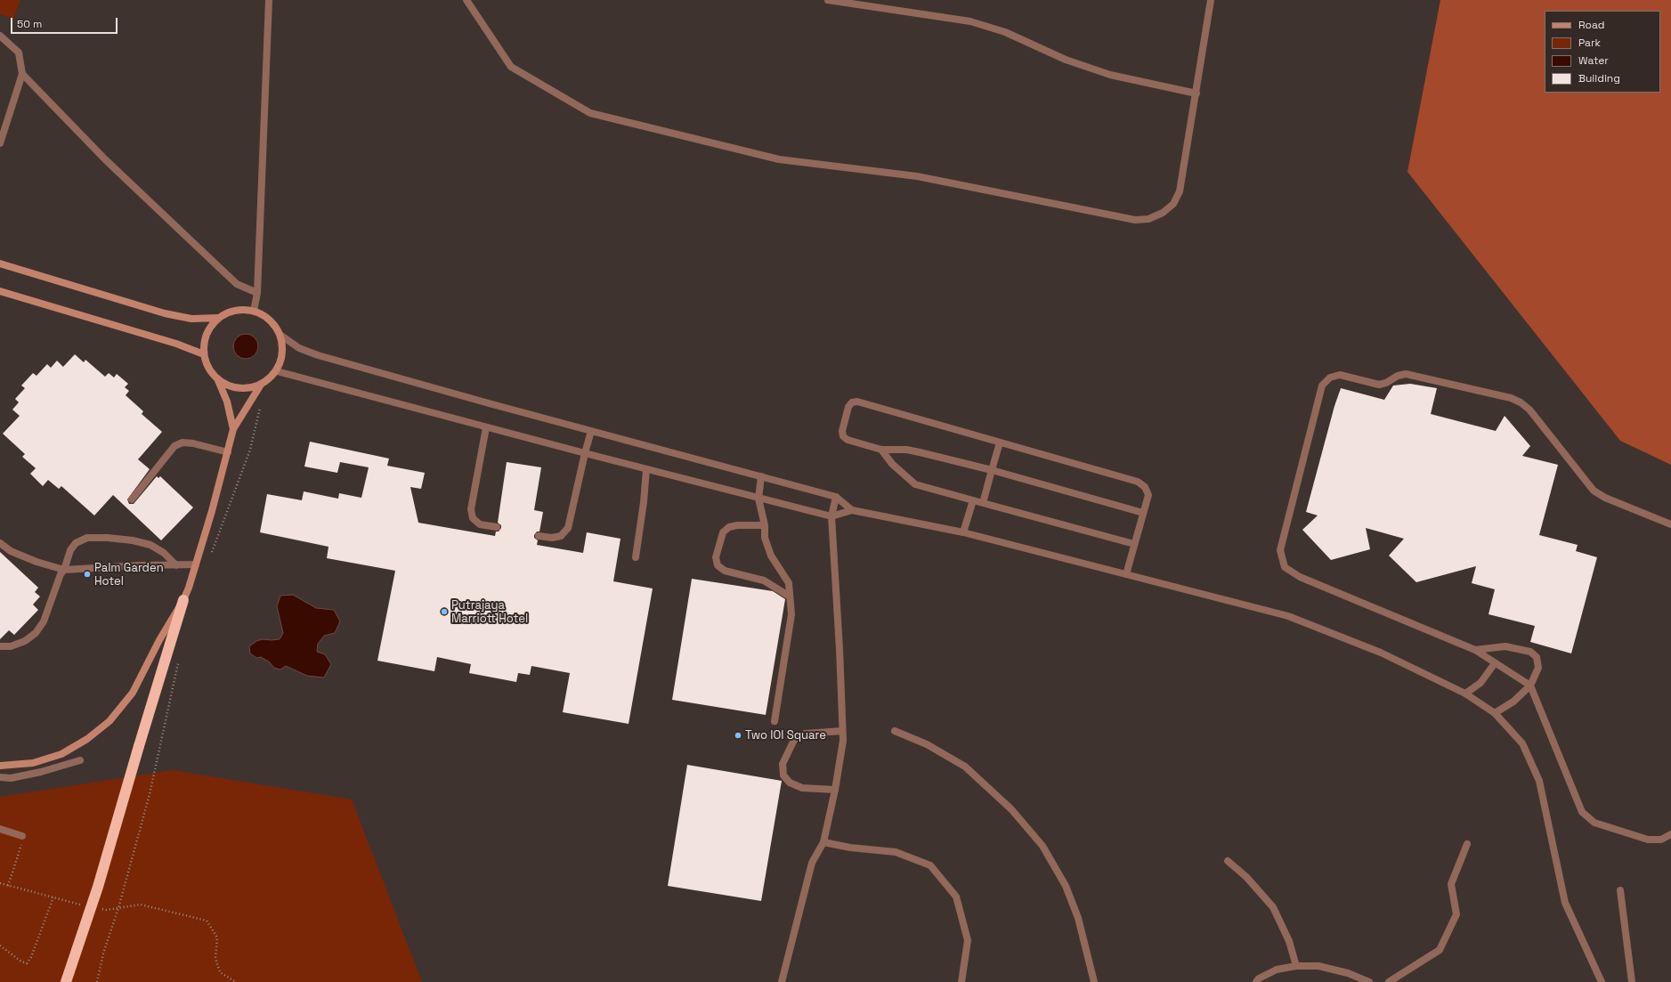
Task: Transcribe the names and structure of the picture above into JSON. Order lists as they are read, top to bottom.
{
  "places": ["Palm Garden Hotel", "Putrajaya Marriott Hotel", "Two IOI Square"],
  "legend": [
    "Road",
    "Park",
    "Water",
    "Building"
  ],
  "scale_bar": "50 m"
}
